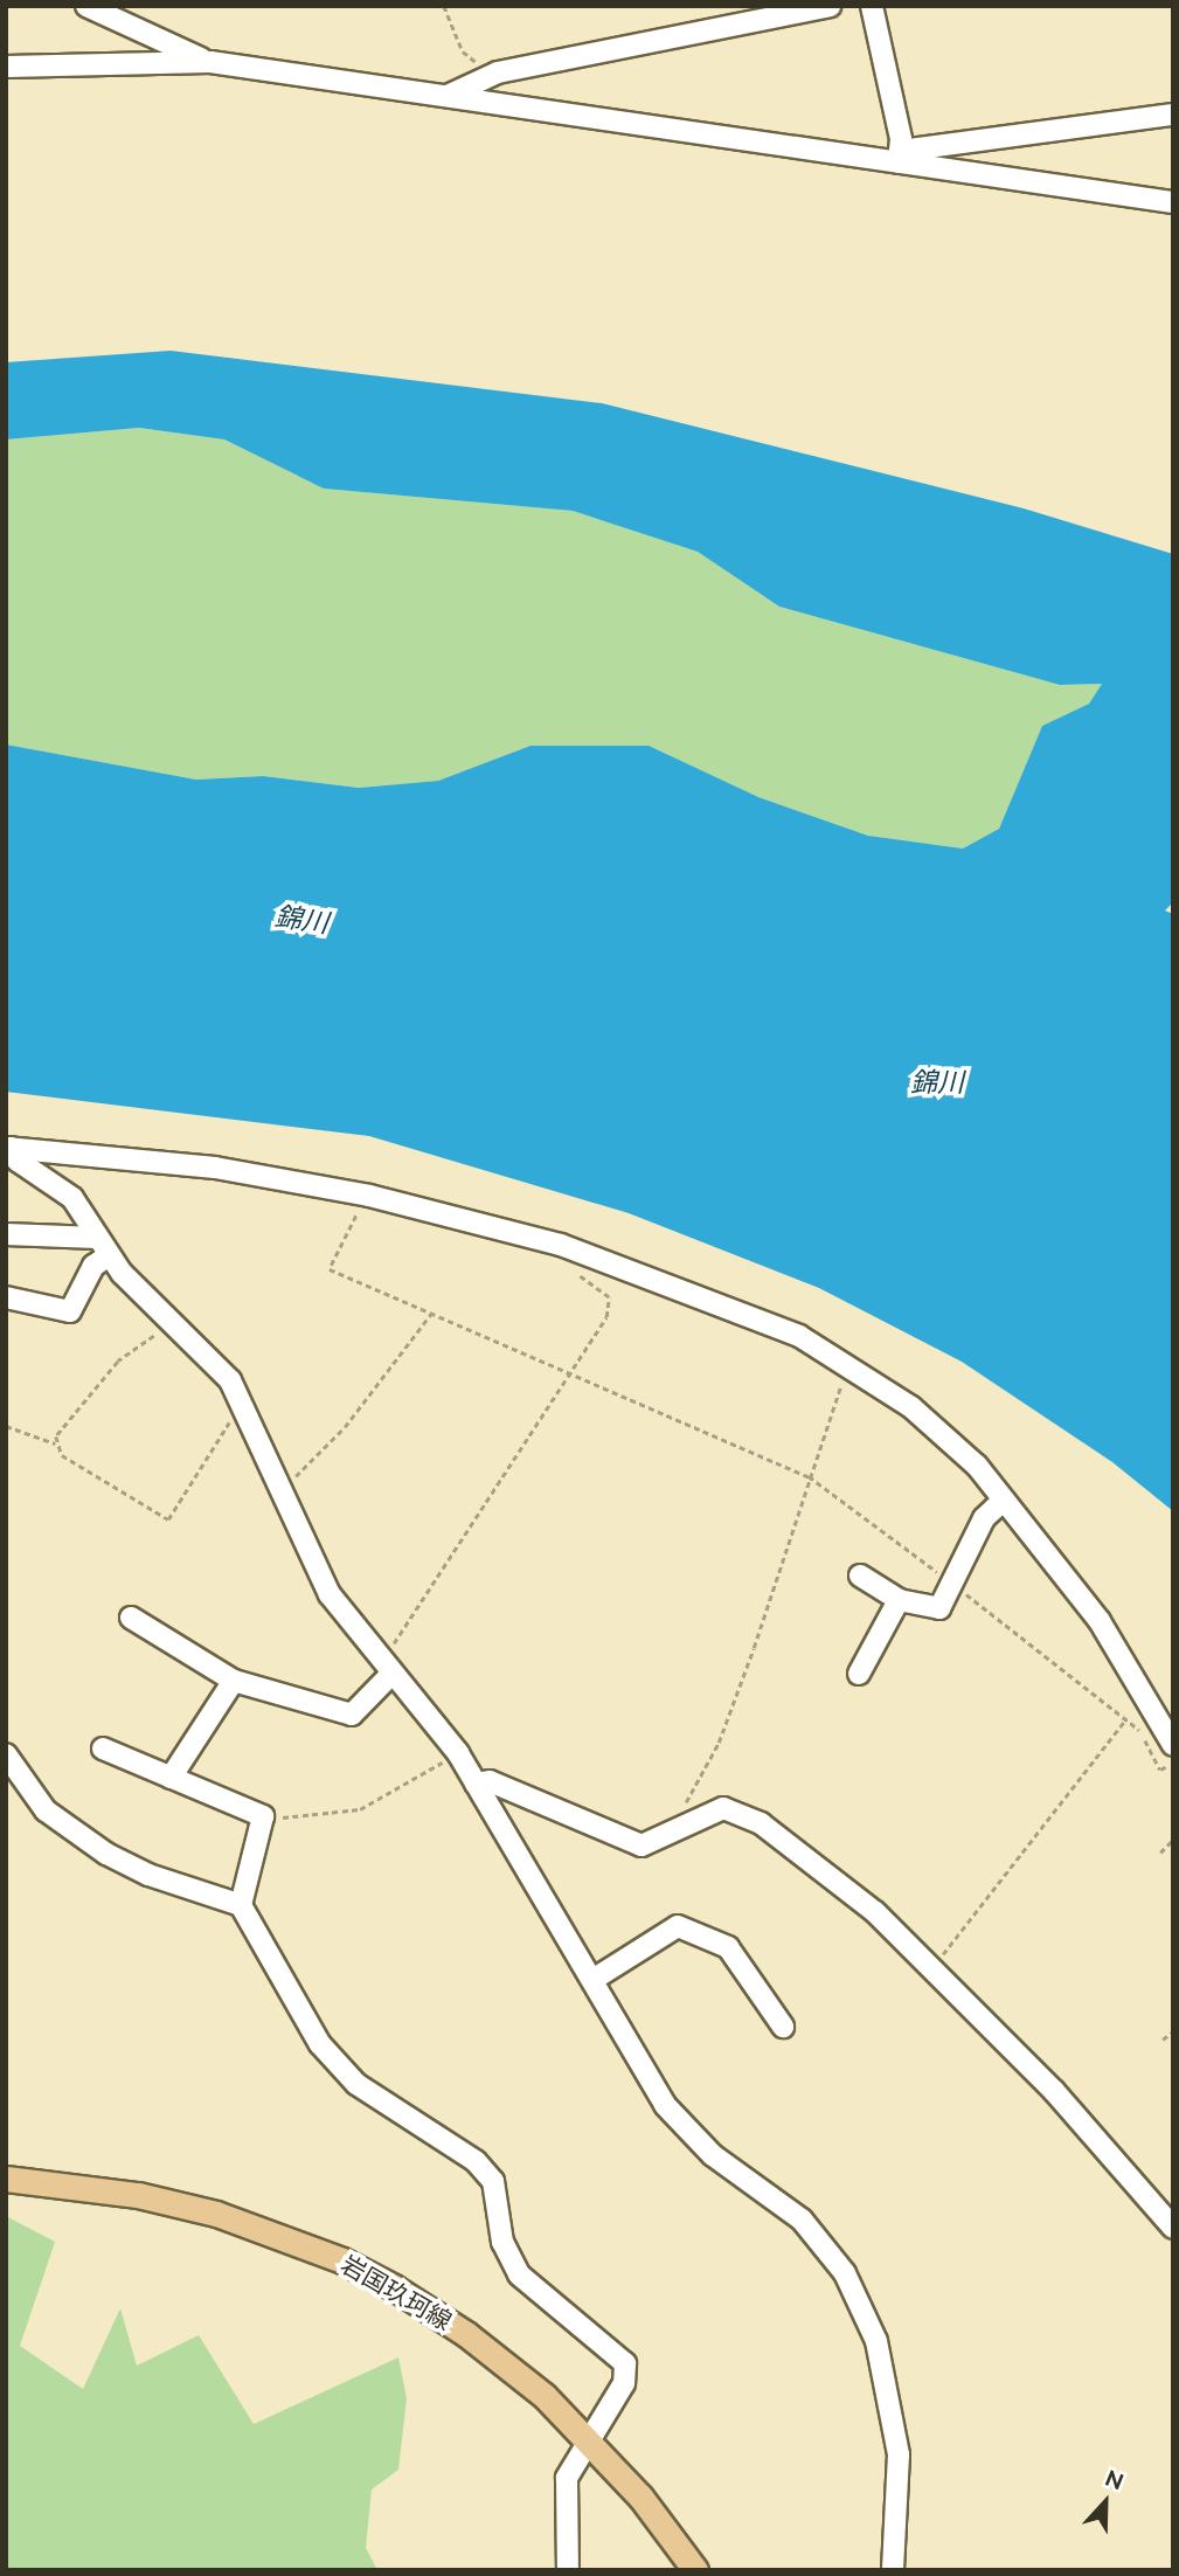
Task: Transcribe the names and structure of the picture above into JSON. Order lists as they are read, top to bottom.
{
  "streets": {
    "main road": ["岩国玖珂線"]
  },
  "water": ["錦川"],
  "north": "top"
}
